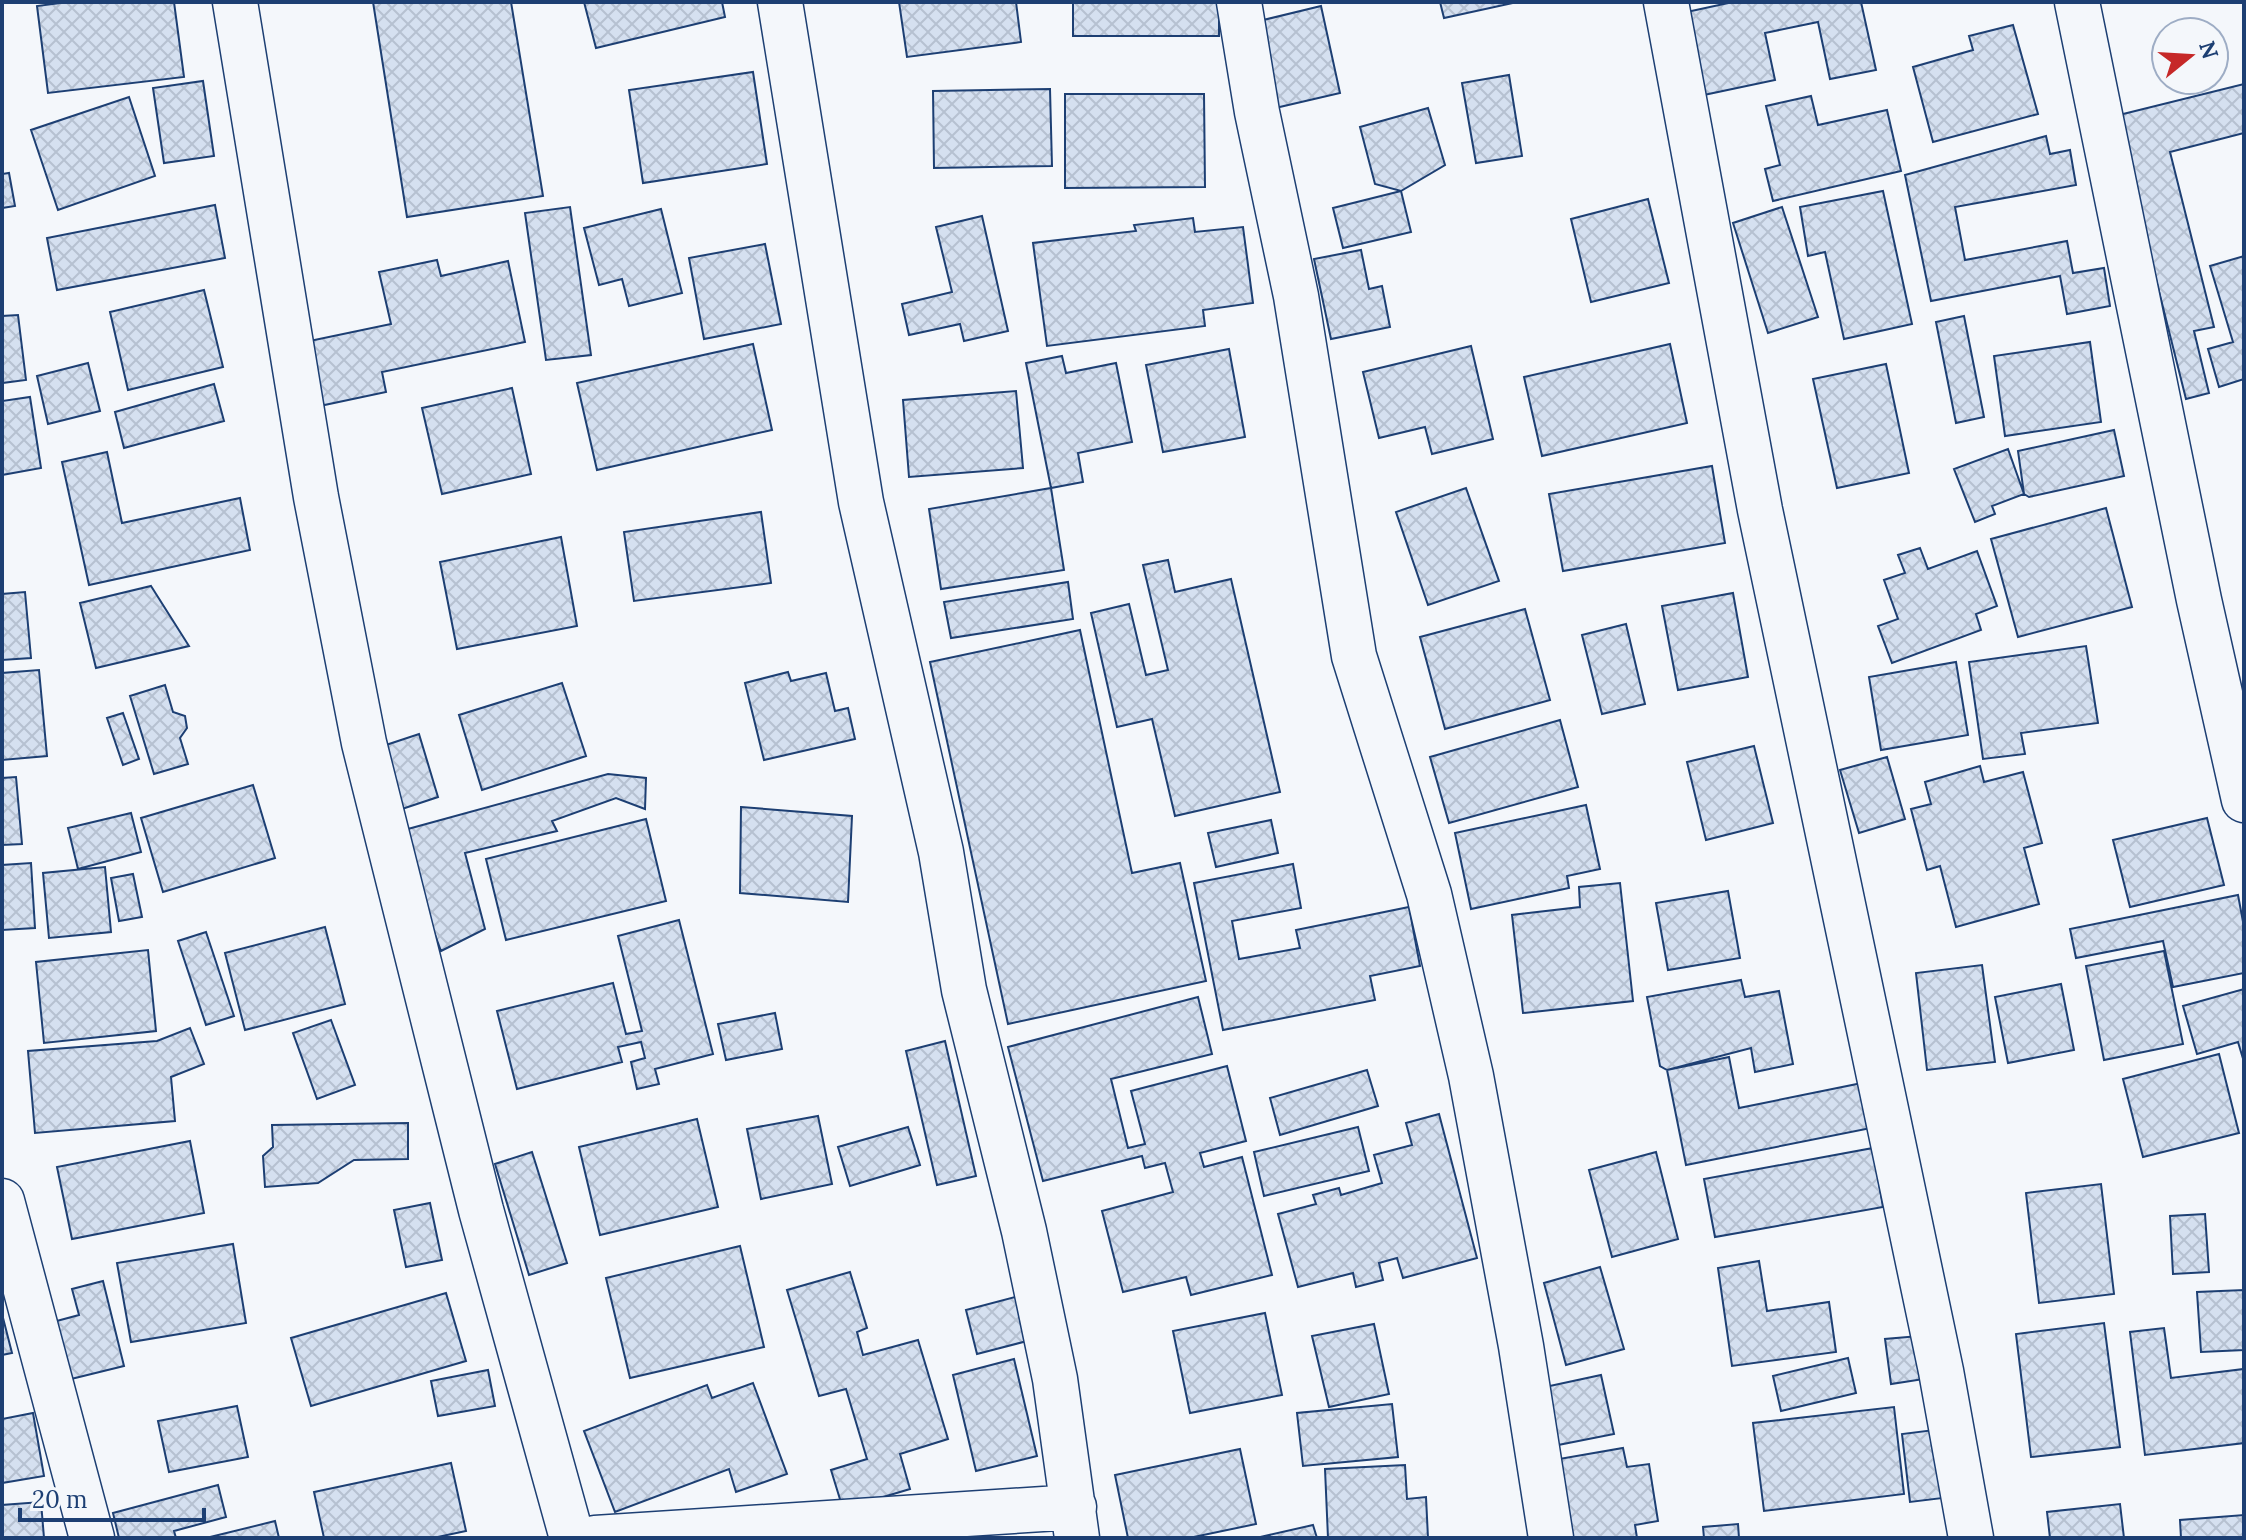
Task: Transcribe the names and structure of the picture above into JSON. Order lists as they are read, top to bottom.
{
  "scale_bar": "20 m",
  "north": "right"
}
